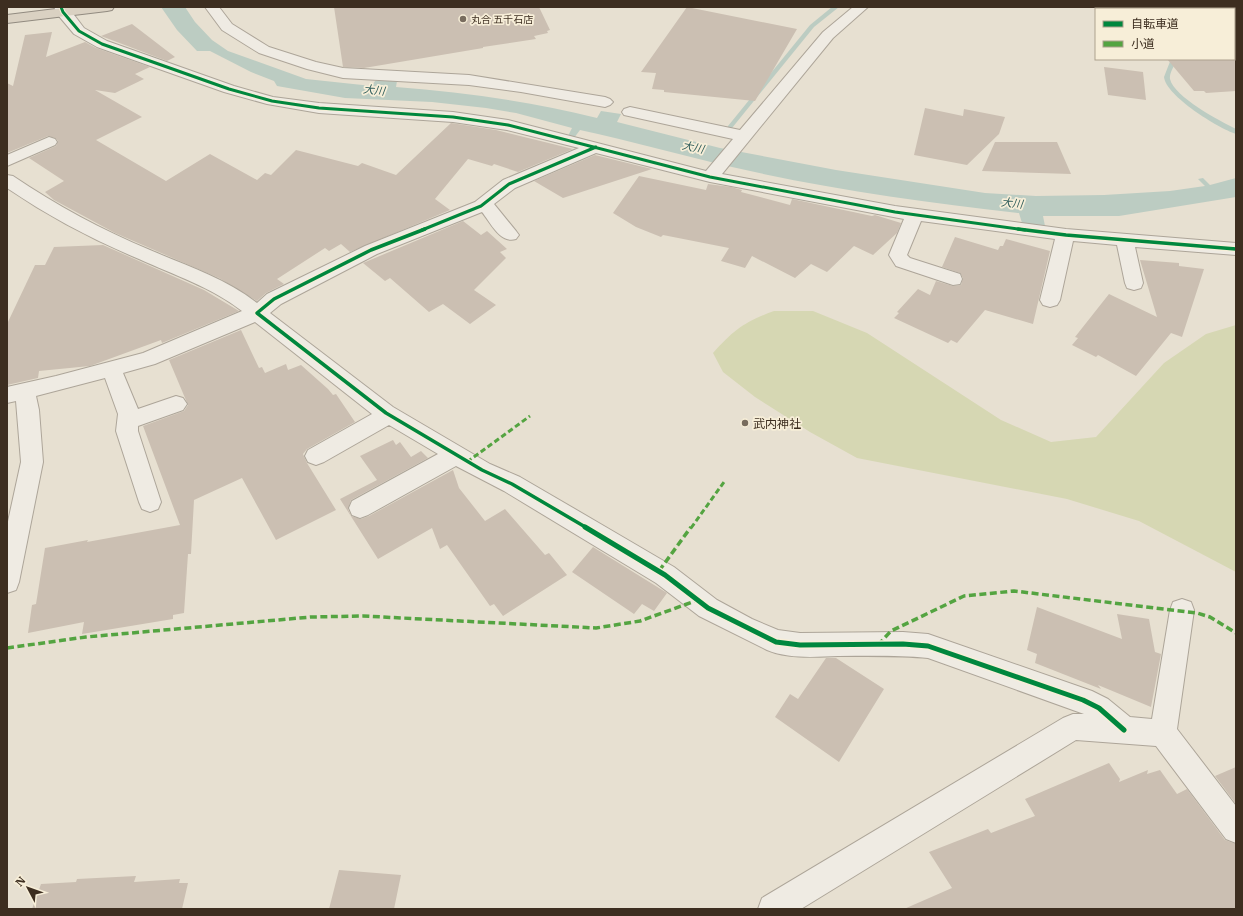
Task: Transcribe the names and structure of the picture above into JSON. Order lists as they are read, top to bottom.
{
  "water": ["大川"],
  "places": ["丸合 五千石店", "武内神社"],
  "legend": ["自転車道", "小道"],
  "north": "top left"
}
